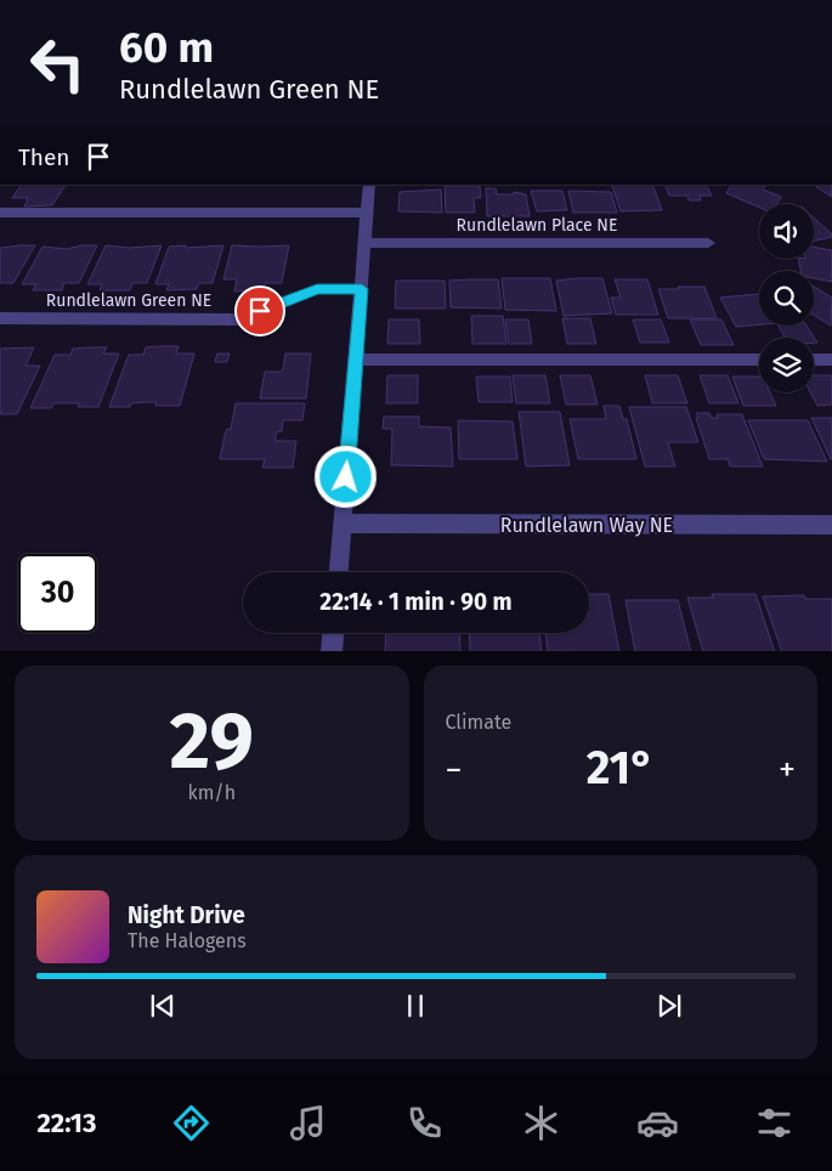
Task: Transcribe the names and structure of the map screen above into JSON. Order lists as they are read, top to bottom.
{
  "streets": {
    "street": ["Rundlelawn Place NE", "Rundlelawn Green NE", "Rundlelawn Way NE"]
  },
  "page": {
    "turn": ["60 m", "Rundlelawn Green NE"],
    "then": "Then",
    "limit": "30",
    "trip": "22:14 · 1 min · 90 m",
    "tile": [
      ["29", "km/h"],
      "Climate"
    ],
    "heat": ["−", "21°", "+"],
    "song": ["Night Drive", "The Halogens"],
    "tabs": "22:13"
  }
}
